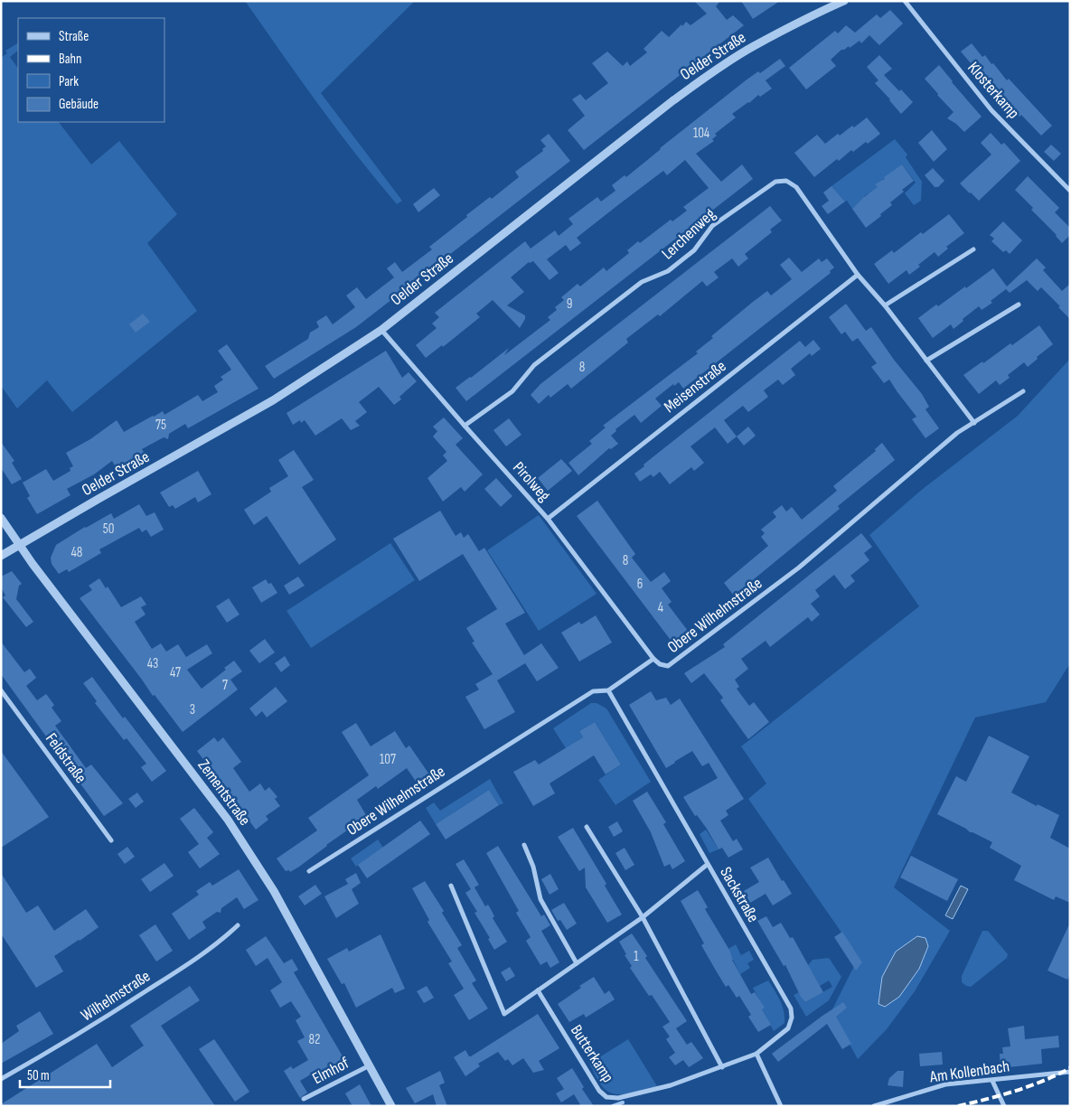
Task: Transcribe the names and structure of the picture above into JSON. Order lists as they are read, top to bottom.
{
  "streets": {
    "street": [
      "Oelder Straße",
      "Klosterkamp",
      "Lerchenweg",
      "Meisenstraße",
      "Pirolweg",
      "Obere Wilhelmstraße",
      "Feldstraße",
      "Zementstraße",
      "Sackstraße",
      "Wilhelmstraße",
      "Butterkamp",
      "Elmhof",
      "Am Kollenbach"
    ]
  },
  "crossings": [
    ["Oelder Straße", "Pirolweg"],
    ["Oelder Straße", "Zementstraße"],
    ["Lerchenweg", "Meisenstraße"],
    ["Lerchenweg", "Pirolweg"],
    ["Lerchenweg", "Obere Wilhelmstraße"],
    ["Meisenstraße", "Pirolweg"],
    ["Pirolweg", "Obere Wilhelmstraße"],
    ["Obere Wilhelmstraße", "Sackstraße"],
    ["Zementstraße", "Elmhof"],
    ["Sackstraße", "Butterkamp"]
  ],
  "house_numbers": [
    "104",
    "9",
    "8",
    "75",
    "50",
    "48",
    "8",
    "6",
    "4",
    "43",
    "47",
    "7",
    "3",
    "107",
    "1",
    "82"
  ],
  "legend": [
    "Straße",
    "Bahn",
    "Park",
    "Gebäude"
  ],
  "scale_bar": "50 m"
}
